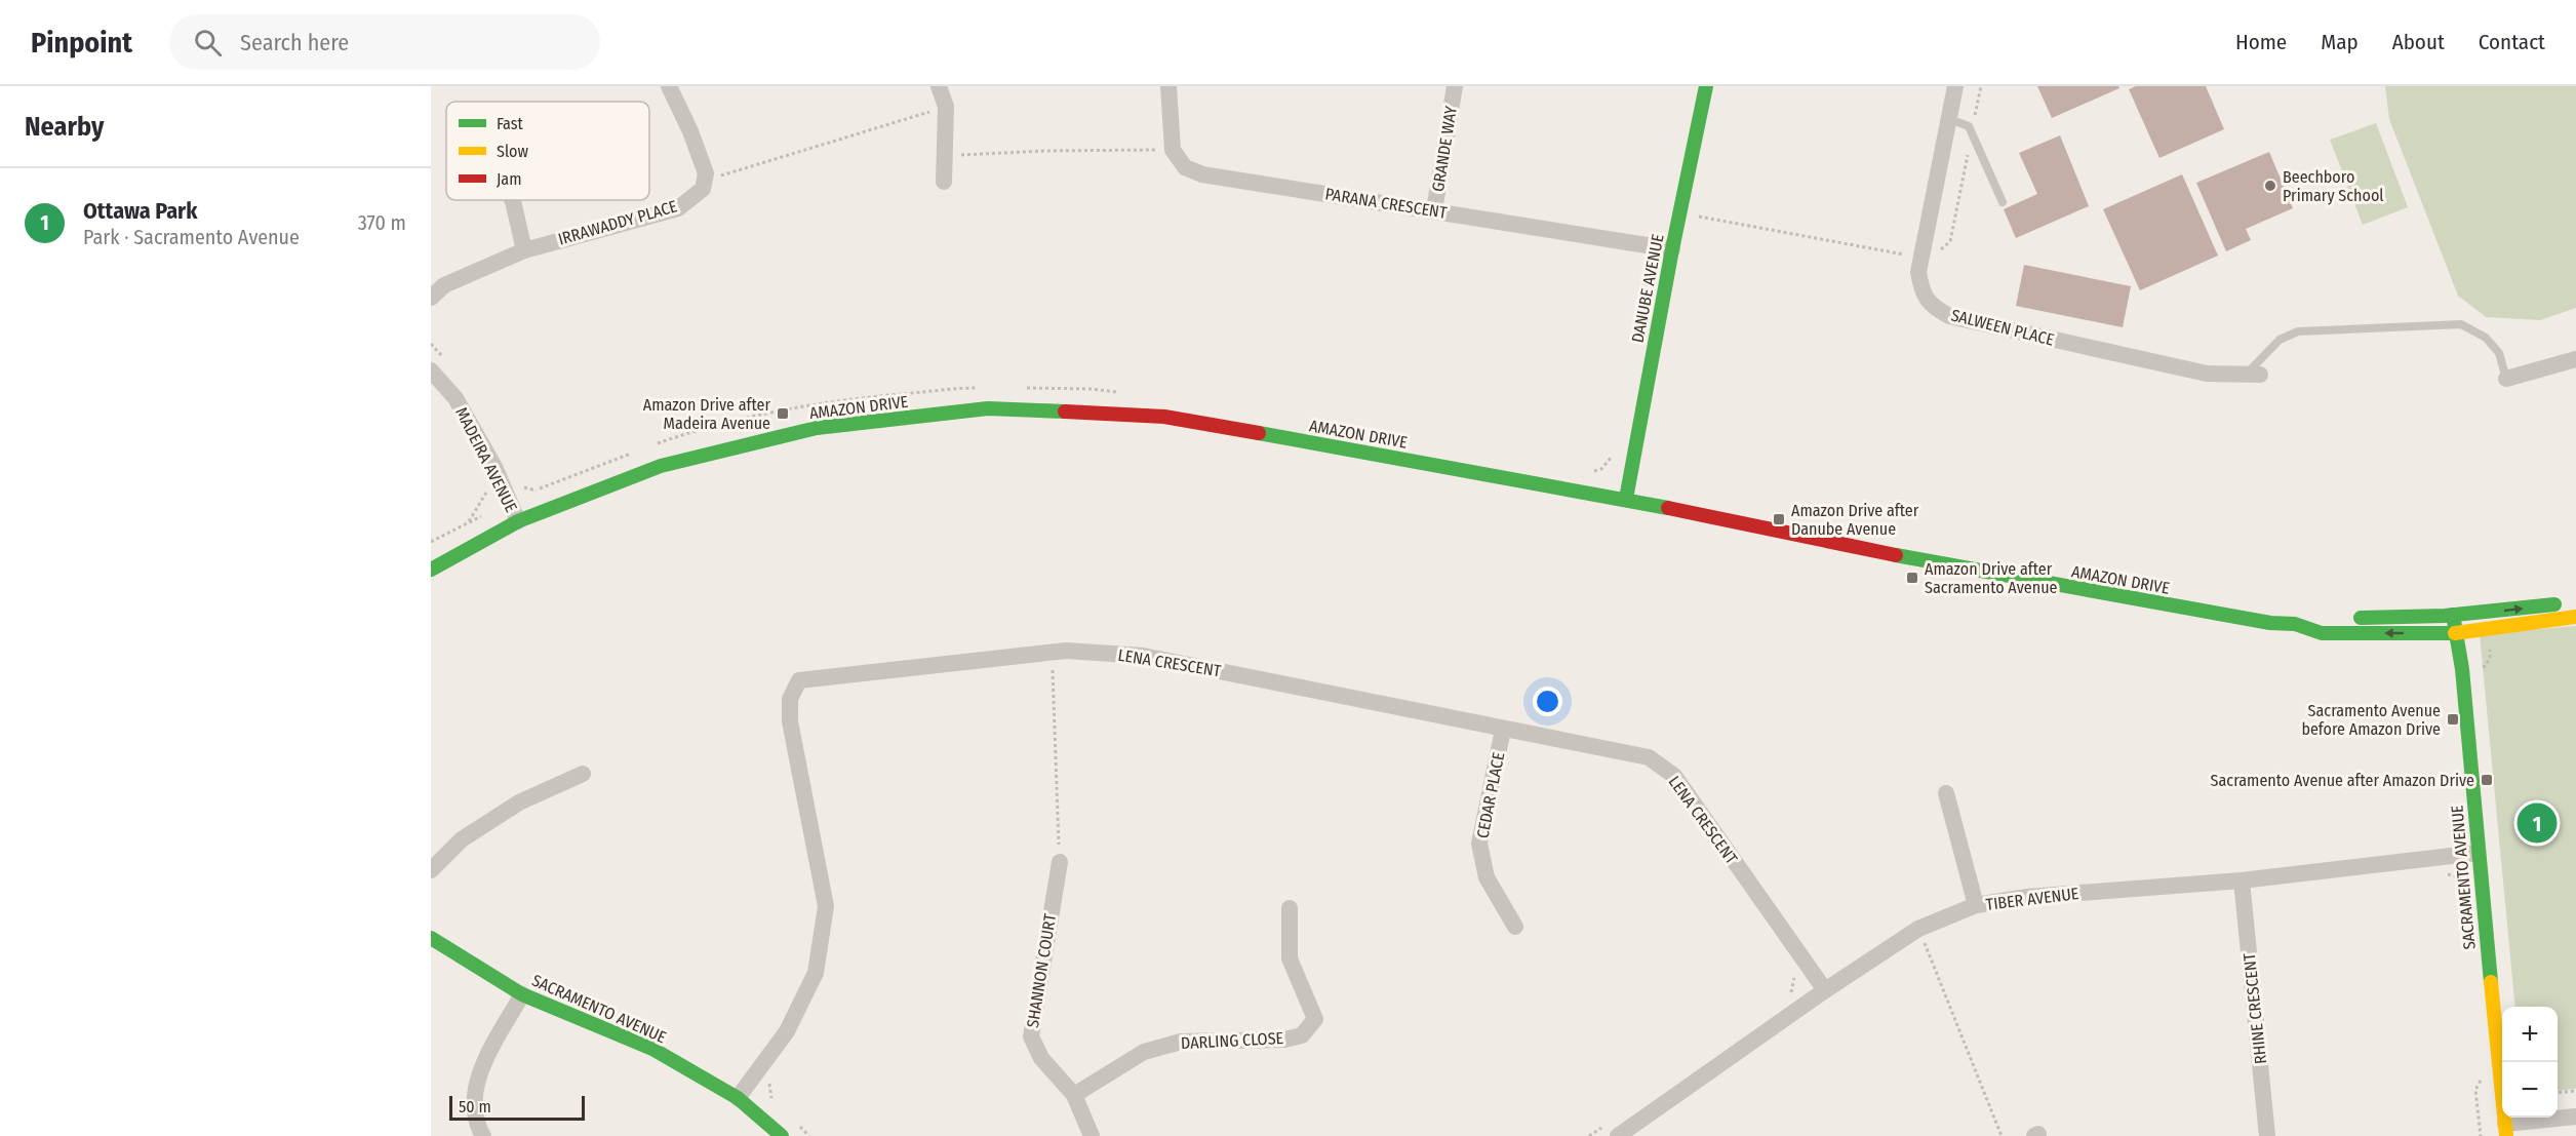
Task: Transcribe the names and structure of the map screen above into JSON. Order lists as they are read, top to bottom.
{
  "streets": {
    "street": [
      "GRANDE WAY",
      "PARANA CRESCENT",
      "IRRAWADDY PLACE",
      "DANUBE AVENUE",
      "SALWEEN PLACE",
      "AMAZON DRIVE",
      "MADEIRA AVENUE",
      "LENA CRESCENT",
      "CEDAR PLACE",
      "SACRAMENTO AVENUE",
      "TIBER AVENUE",
      "SHANNON COURT",
      "RHINE CRESCENT",
      "DARLING CLOSE"
    ]
  },
  "crossings": [
    ["GRANDE WAY", "PARANA CRESCENT"],
    ["PARANA CRESCENT", "DANUBE AVENUE"],
    ["DANUBE AVENUE", "AMAZON DRIVE"],
    ["AMAZON DRIVE", "MADEIRA AVENUE"],
    ["AMAZON DRIVE", "SACRAMENTO AVENUE"],
    ["LENA CRESCENT", "CEDAR PLACE"],
    ["LENA CRESCENT", "SACRAMENTO AVENUE"],
    ["LENA CRESCENT", "TIBER AVENUE"],
    ["SACRAMENTO AVENUE", "TIBER AVENUE"],
    ["TIBER AVENUE", "RHINE CRESCENT"],
    ["SHANNON COURT", "DARLING CLOSE"]
  ],
  "places": {
    "other": ["Beechboro Primary School"],
    "transit": [
      "Amazon Drive after Madeira Avenue",
      "Amazon Drive after Danube Avenue",
      "Amazon Drive after Sacramento Avenue",
      "Sacramento Avenue before Amazon Drive",
      "Sacramento Avenue after Amazon Drive"
    ]
  },
  "legend": ["Fast", "Slow", "Jam"],
  "scale_bar": "50 m",
  "page": {
    "header": "Pinpoint",
    "search": "Search here",
    "nav": [
      "Home",
      "Map",
      "About",
      "Contact"
    ],
    "heading": "Nearby",
    "list": [
      {
        "mark": "1",
        "name": "Ottawa Park",
        "note": "Park · Sacramento Avenue",
        "value": "370 m"
      }
    ],
    "pins": "1",
    "map_buttons": ["+", "−"],
    "scale": "50 m"
  }
}
